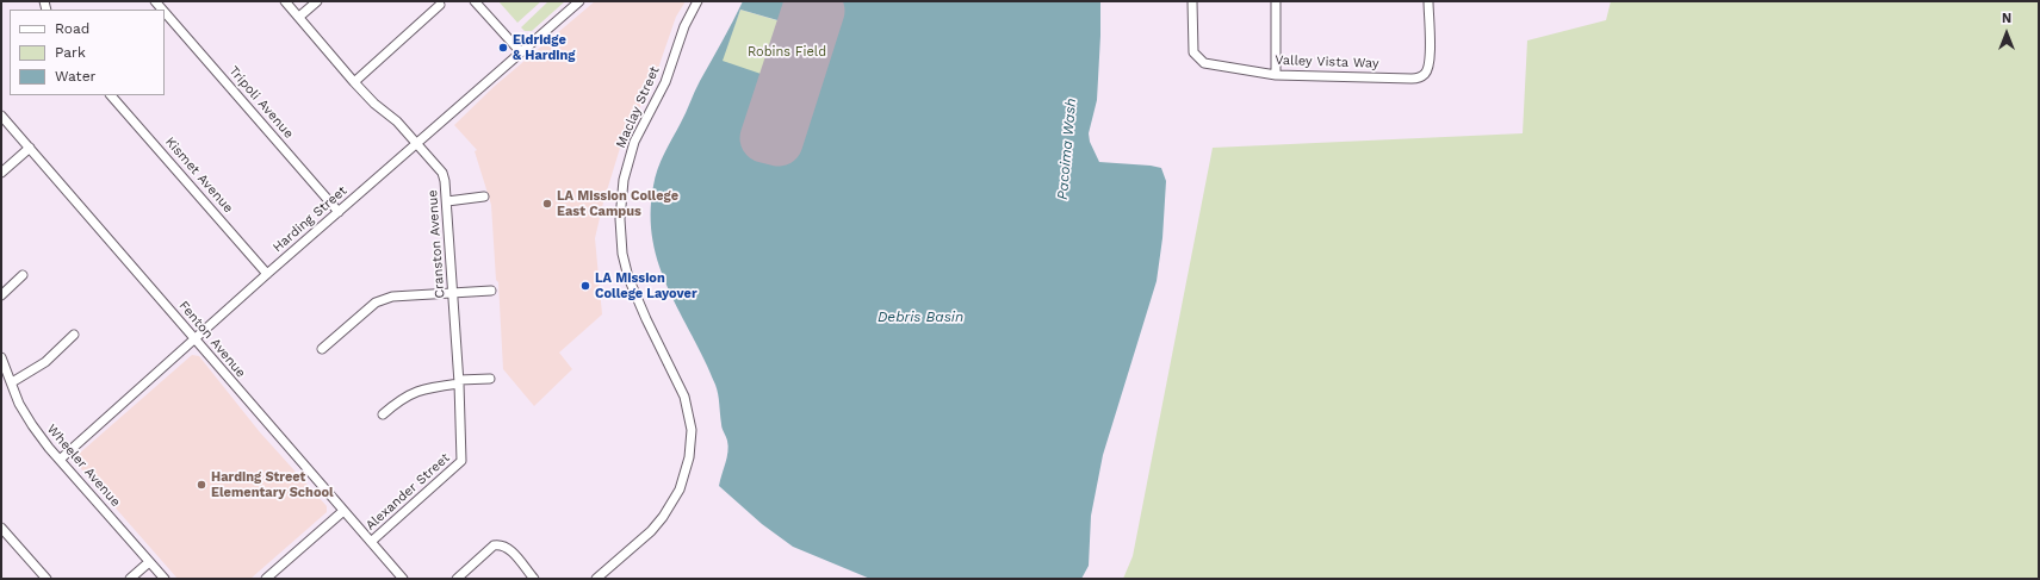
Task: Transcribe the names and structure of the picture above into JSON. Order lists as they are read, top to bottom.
{
  "streets": {
    "street": [
      "Valley Vista Way",
      "Tripoli Avenue",
      "Maclay Street",
      "Kismet Avenue",
      "Harding Street",
      "Cranston Avenue",
      "Fenton Avenue",
      "Wheeler Avenue",
      "Alexander Street"
    ]
  },
  "crossings": [
    ["Tripoli Avenue", "Harding Street"],
    ["Kismet Avenue", "Harding Street"],
    ["Harding Street", "Cranston Avenue"],
    ["Harding Street", "Fenton Avenue"],
    ["Harding Street", "Wheeler Avenue"],
    ["Cranston Avenue", "Alexander Street"],
    ["Fenton Avenue", "Alexander Street"]
  ],
  "water": ["Pacoima Wash", "Debris Basin"],
  "parks": ["Robins Field"],
  "places": [
    "Eldridge & Harding",
    "LA Mission College East Campus",
    "LA Mission College Layover",
    "Harding Street Elementary School"
  ],
  "legend": ["Road", "Park", "Water"],
  "north": "top"
}
